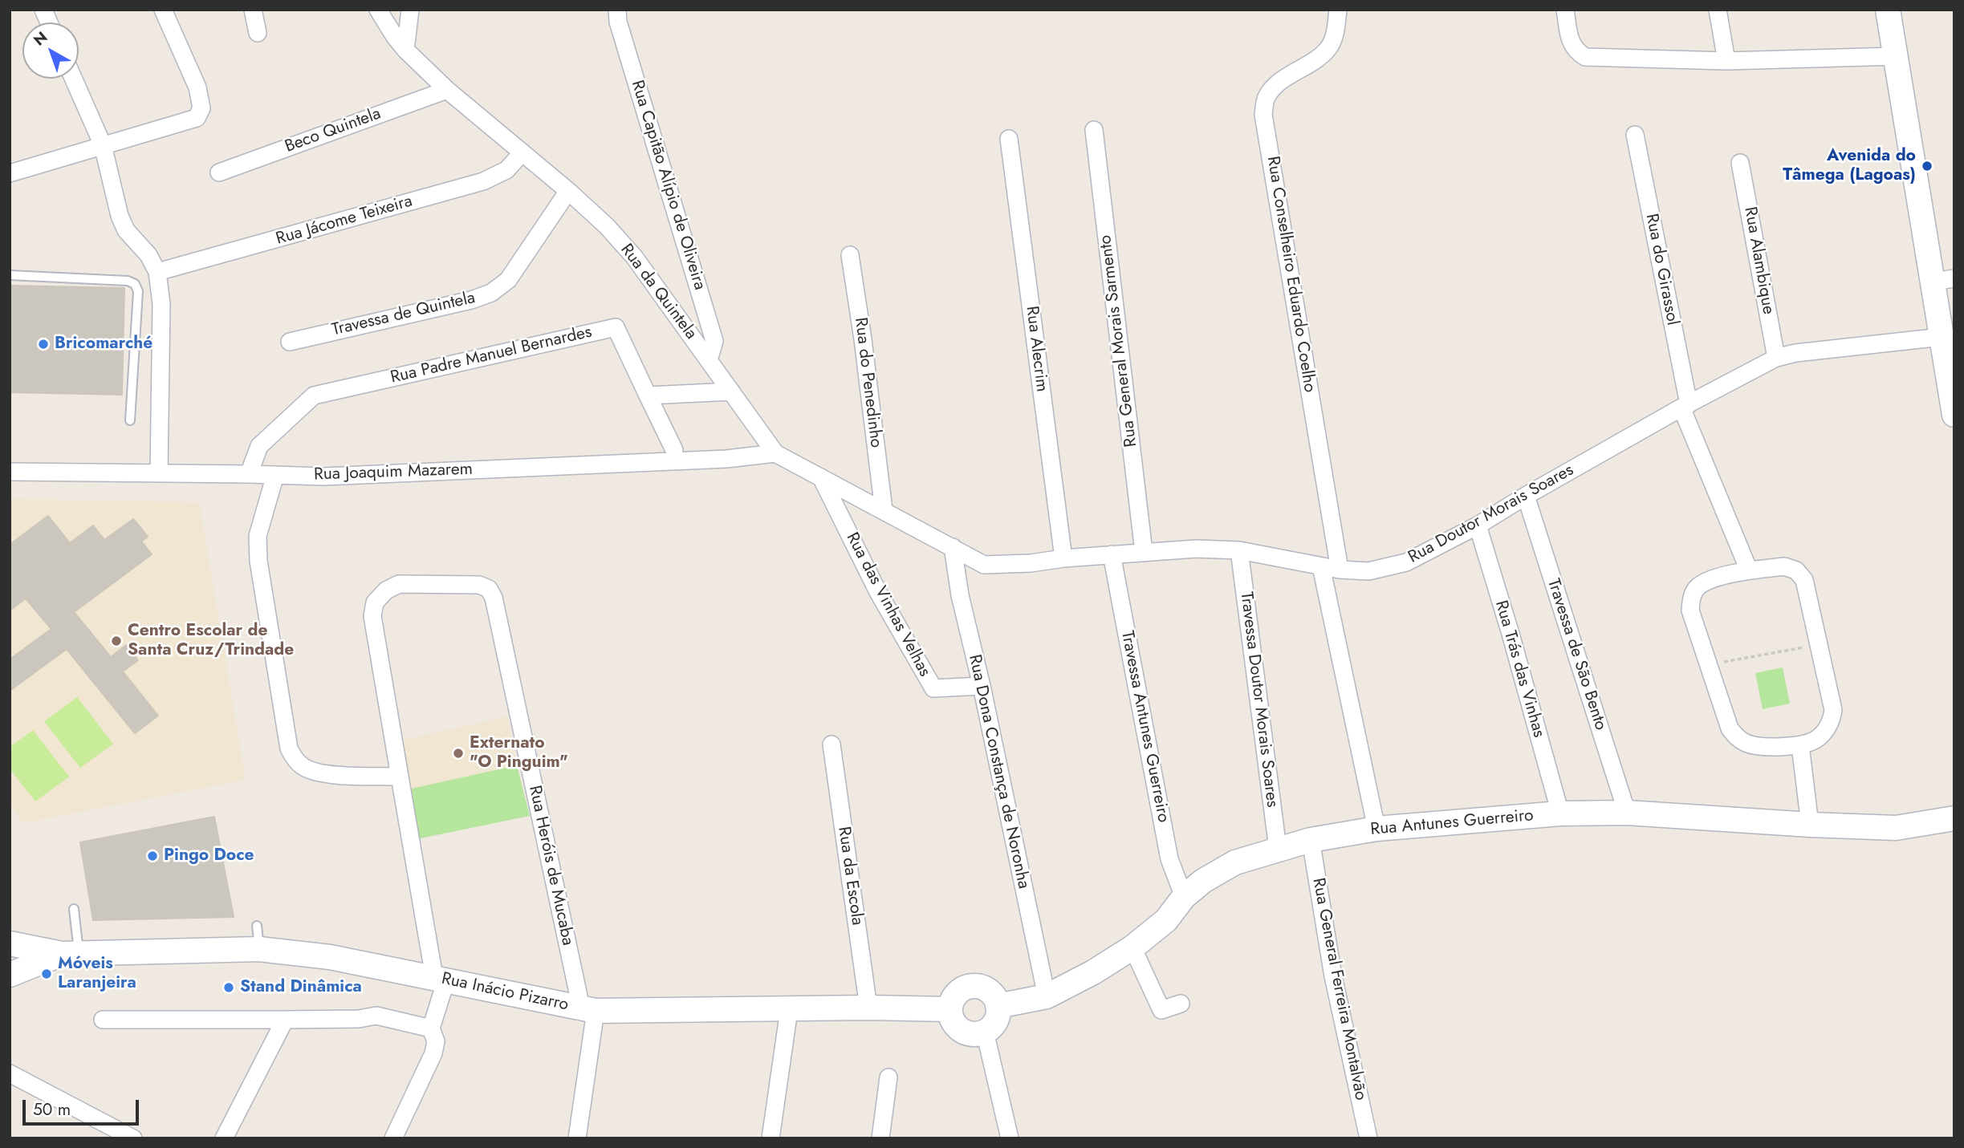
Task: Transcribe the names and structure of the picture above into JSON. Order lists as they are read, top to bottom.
{
  "streets": {
    "main road": ["Rua Antunes Guerreiro", "Rua Inácio Pizarro"],
    "street": [
      "Beco Quintela",
      "Rua Capitão Alípio de Oliveira",
      "Rua Jácome Teixeira",
      "Rua Alambique",
      "Rua do Girassol",
      "Rua Conselheiro Eduardo Coelho",
      "Rua da Quintela",
      "Travessa de Quintela",
      "Rua General Morais Sarmento",
      "Rua Alecrim",
      "Rua Padre Manuel Bernardes",
      "Rua do Penedinho",
      "Rua Joaquim Mazarem",
      "Rua Doutor Morais Soares",
      "Rua das Vinhas Velhas",
      "Travessa de São Bento",
      "Rua Trás das Vinhas",
      "Travessa Doutor Morais Soares",
      "Travessa Antunes Guerreiro",
      "Rua Dona Constança de Noronha",
      "Rua Heróis de Mucaba",
      "Rua da Escola",
      "Rua General Ferreira Montalvão"
    ]
  },
  "crossings": [
    ["Beco Quintela", "Rua da Quintela"],
    ["Rua Capitão Alípio de Oliveira", "Rua da Quintela"],
    ["Rua Jácome Teixeira", "Rua da Quintela"],
    ["Rua Alambique", "Rua Doutor Morais Soares"],
    ["Rua do Girassol", "Rua Doutor Morais Soares"],
    ["Rua Conselheiro Eduardo Coelho", "Rua Doutor Morais Soares"],
    ["Rua da Quintela", "Travessa de Quintela"],
    ["Rua da Quintela", "Rua do Penedinho"],
    ["Rua da Quintela", "Rua Joaquim Mazarem"],
    ["Rua da Quintela", "Rua Doutor Morais Soares"],
    ["Rua da Quintela", "Rua das Vinhas Velhas"],
    ["Rua da Quintela", "Rua Dona Constança de Noronha"],
    ["Rua General Morais Sarmento", "Rua Doutor Morais Soares"],
    ["Rua Alecrim", "Rua Doutor Morais Soares"],
    ["Rua Padre Manuel Bernardes", "Rua Joaquim Mazarem"],
    ["Rua Doutor Morais Soares", "Travessa de São Bento"],
    ["Rua Doutor Morais Soares", "Rua Trás das Vinhas"],
    ["Rua Doutor Morais Soares", "Travessa Doutor Morais Soares"],
    ["Rua Doutor Morais Soares", "Travessa Antunes Guerreiro"],
    ["Rua Doutor Morais Soares", "Rua Dona Constança de Noronha"],
    ["Rua das Vinhas Velhas", "Rua Dona Constança de Noronha"],
    ["Travessa de São Bento", "Rua Antunes Guerreiro"],
    ["Rua Trás das Vinhas", "Rua Antunes Guerreiro"],
    ["Travessa Doutor Morais Soares", "Rua Antunes Guerreiro"],
    ["Travessa Antunes Guerreiro", "Rua Antunes Guerreiro"],
    ["Rua Dona Constança de Noronha", "Rua Antunes Guerreiro"],
    ["Rua Antunes Guerreiro", "Rua General Ferreira Montalvão"],
    ["Rua Antunes Guerreiro", "Rua Inácio Pizarro"],
    ["Rua Heróis de Mucaba", "Rua Inácio Pizarro"],
    ["Rua da Escola", "Rua Inácio Pizarro"]
  ],
  "places": [
    "Avenida do Tâmega (Lagoas)",
    "Bricomarché",
    "Centro Escolar de Santa Cruz/Trindade",
    "Externato \"O Pinguim\"",
    "Pingo Doce",
    "Móveis Laranjeira",
    "Stand Dinâmica"
  ],
  "scale_bar": "50 m",
  "north": "top left"
}
